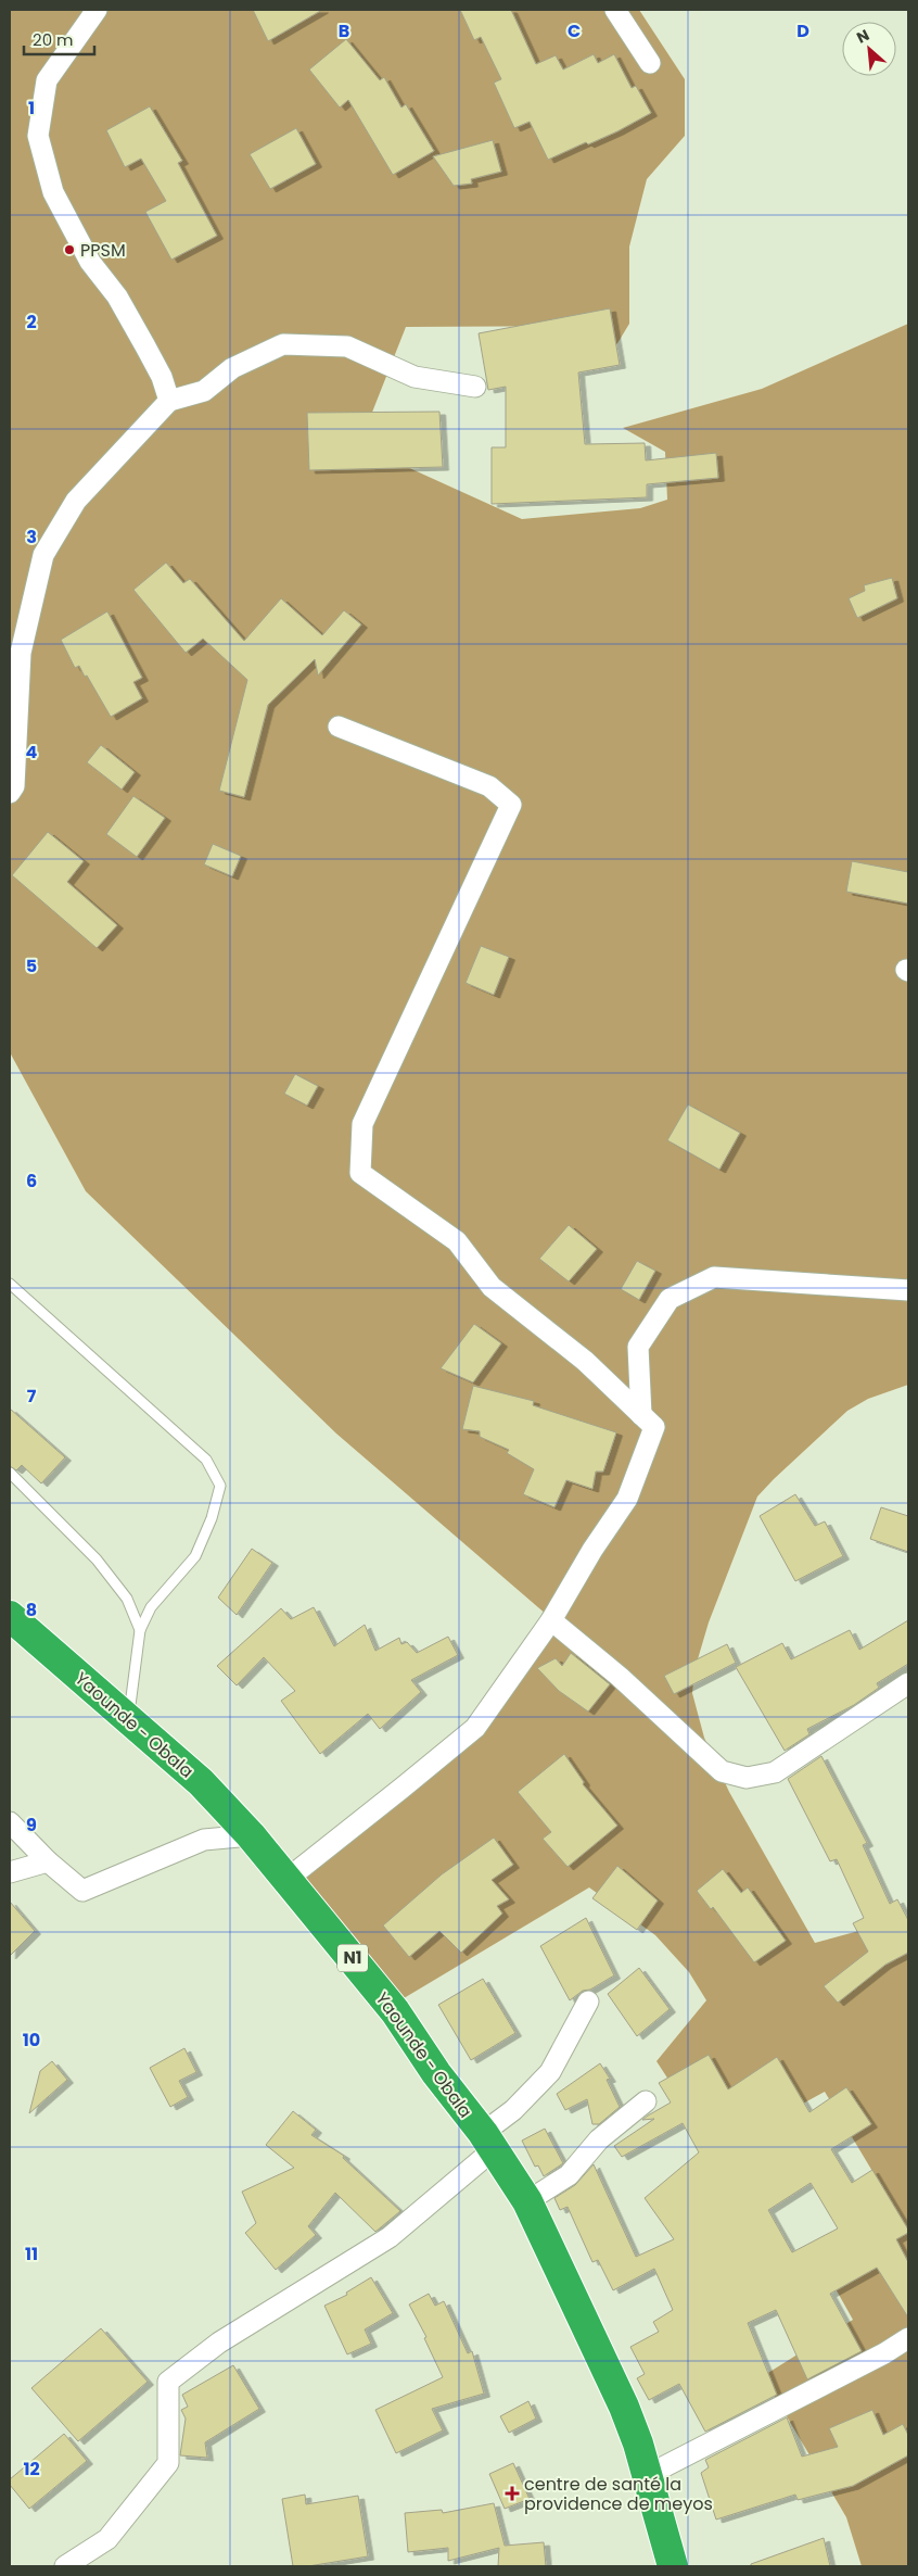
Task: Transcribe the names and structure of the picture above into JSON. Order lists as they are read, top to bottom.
{
  "streets": {
    "highway": ["Yaounde - Obala", "N1"]
  },
  "places": {
    "other": ["PPSM"],
    "health": ["centre de santé la providence de meyos"]
  },
  "scale_bar": "20 m",
  "north": "top left",
  "grid": {
    "columns": ["B", "C", "D"],
    "rows": [
      "1",
      "2",
      "3",
      "4",
      "5",
      "6",
      "7",
      "8",
      "9",
      "10",
      "11",
      "12"
    ]
  }
}
